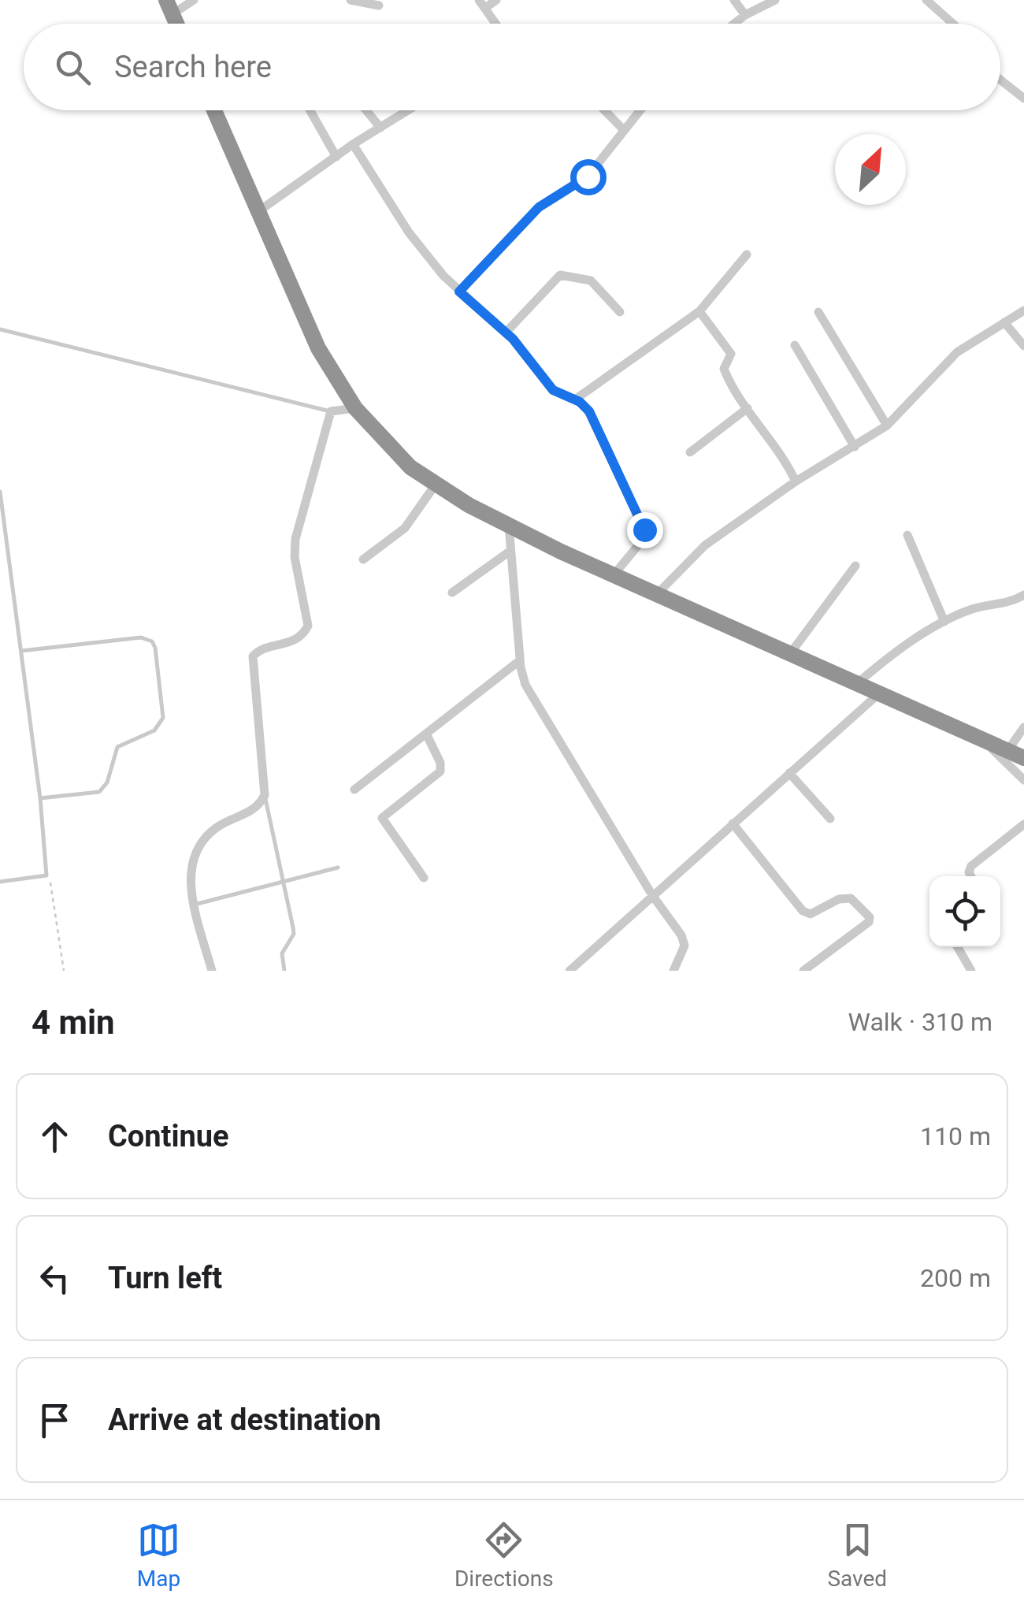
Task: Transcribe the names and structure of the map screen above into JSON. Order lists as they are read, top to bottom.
{
  "north": "top right",
  "page": {
    "search": "Search here",
    "heading": ["4 min", "Walk · 310 m"],
    "list": [
      ["Continue", "110 m"],
      ["Turn left", "200 m"],
      "Arrive at destination"
    ],
    "nav": ["Map", "Directions", "Saved"]
  }
}
